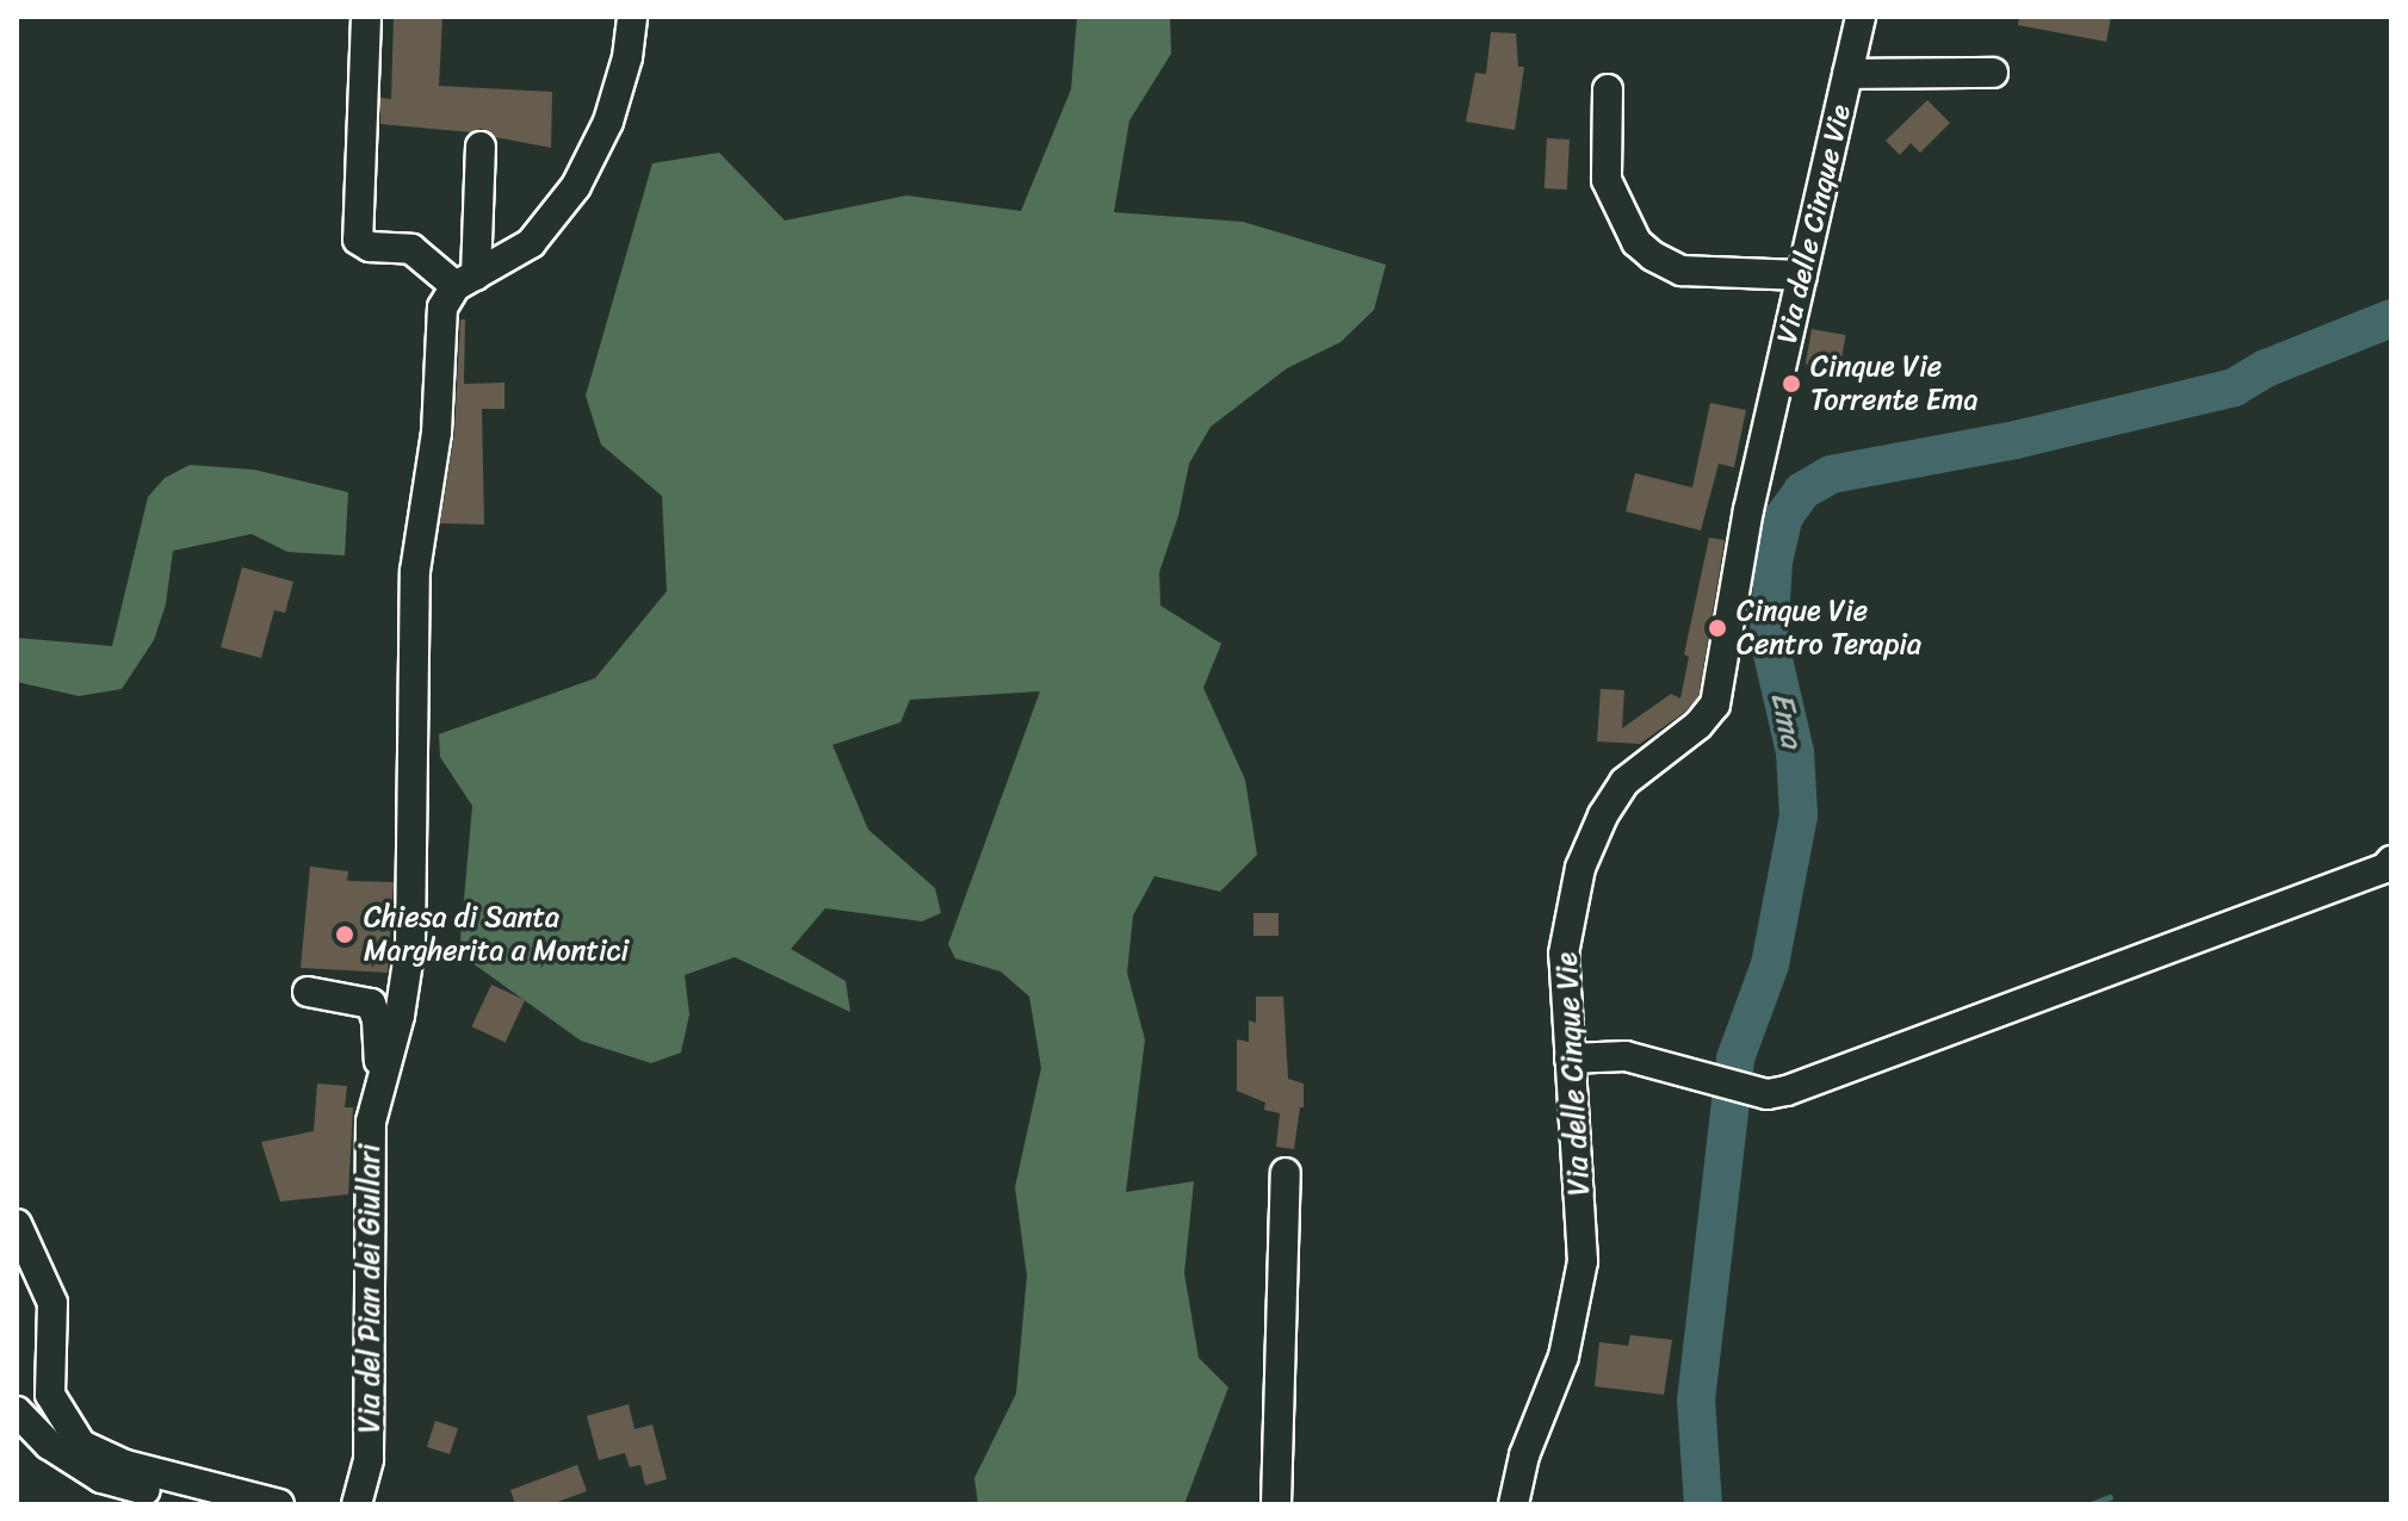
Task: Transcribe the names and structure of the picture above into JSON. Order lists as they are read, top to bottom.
{
  "streets": {
    "street": ["Via delle Cinque Vie", "Via del Pian dei Giullari"]
  },
  "water": ["Ema"],
  "places": ["Cinque Vie Torrente Ema", "Cinque Vie Centro Terapia", "Chiesa di Santa Margherita a Montici"]
}
